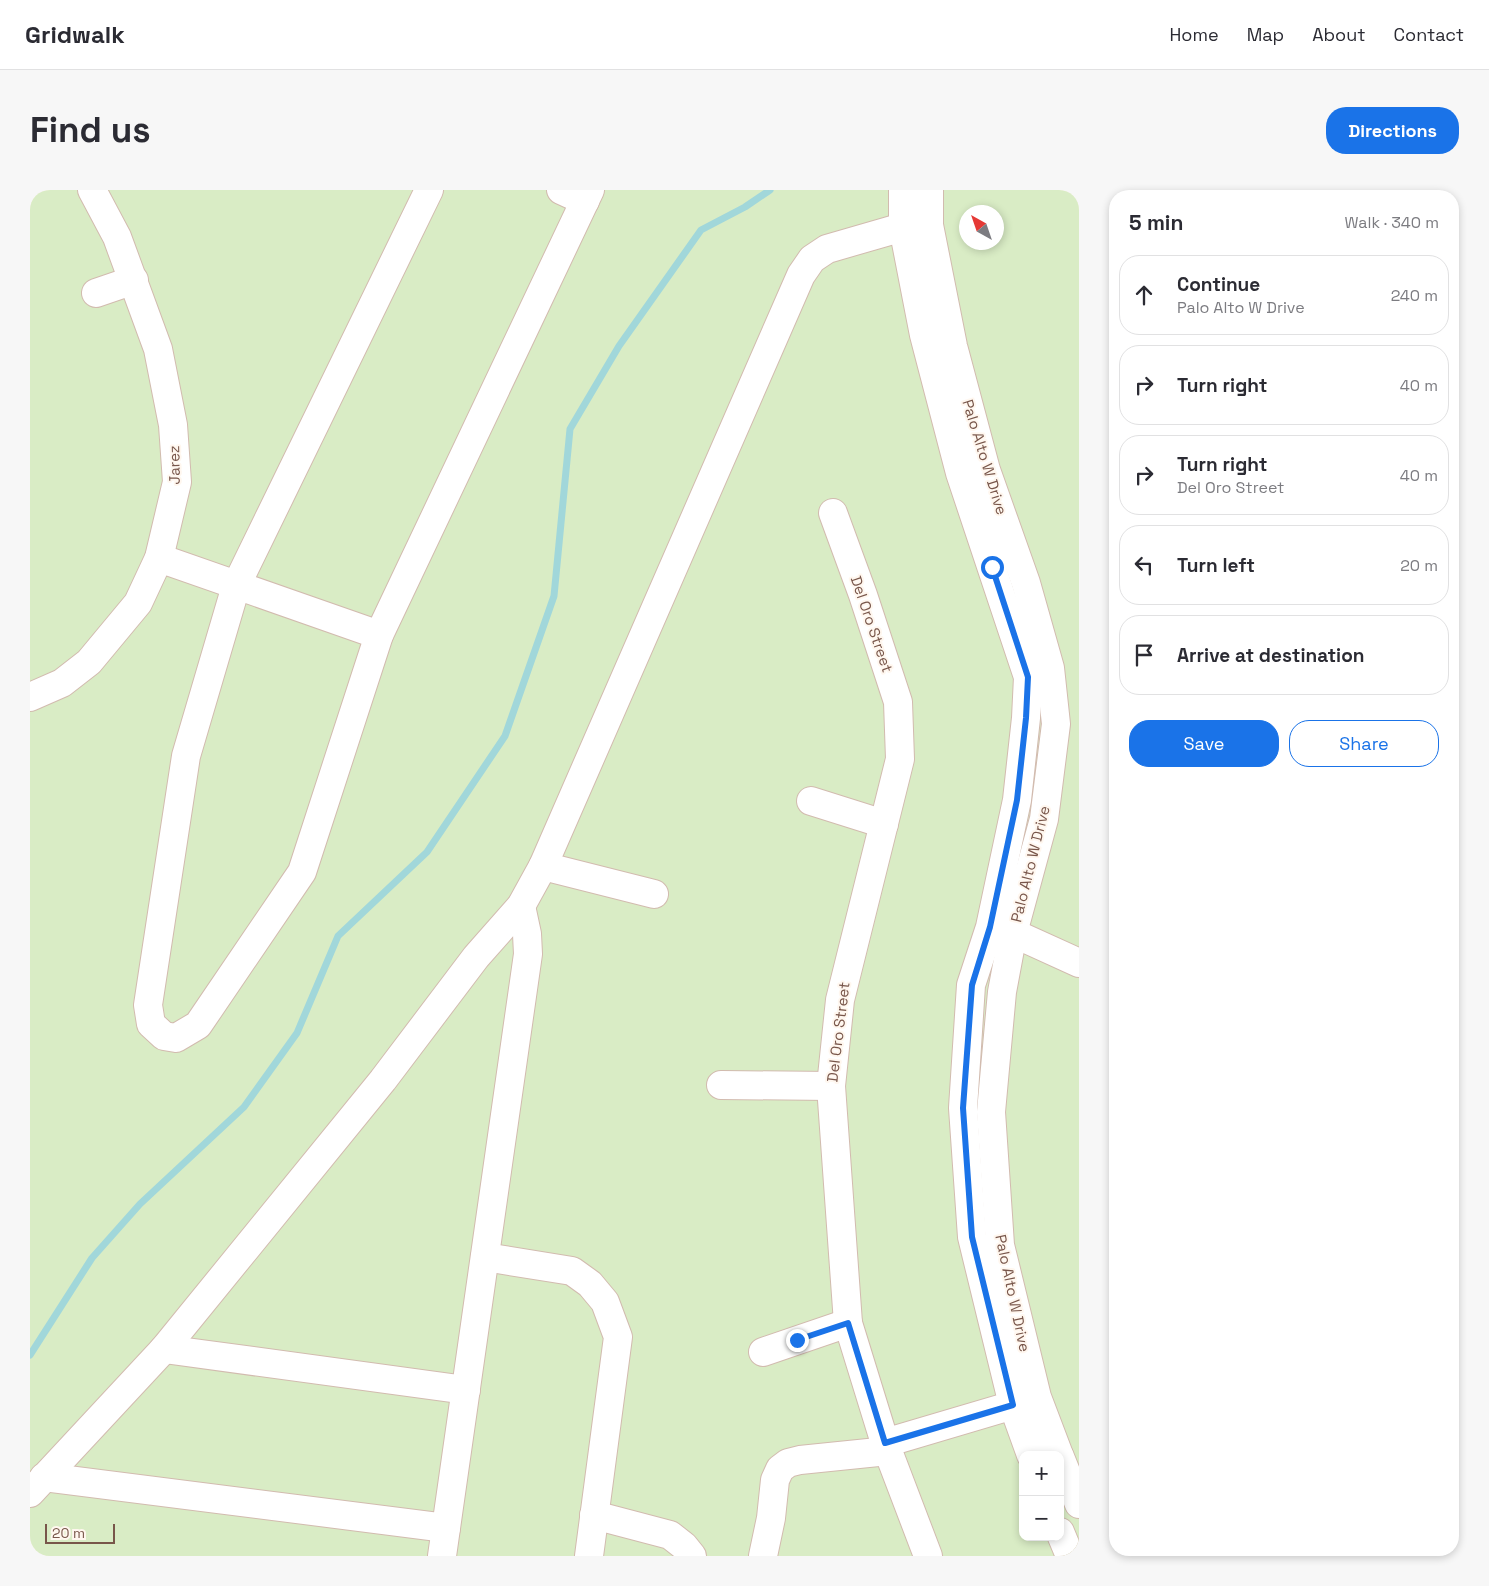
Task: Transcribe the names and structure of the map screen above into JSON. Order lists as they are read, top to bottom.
{
  "streets": {
    "street": ["Palo Alto W Drive", "Jarez", "Del Oro Street"]
  },
  "scale_bar": "20 m",
  "north": "top left",
  "page": {
    "header": "Gridwalk",
    "nav": [
      "Home",
      "Map",
      "About",
      "Contact"
    ],
    "buttons": [
      "Directions",
      ["Save", "Share"]
    ],
    "title": "Find us",
    "heading": ["5 min", "Walk · 340 m"],
    "list": [
      ["Continue", "Palo Alto W Drive", "240 m"],
      ["Turn right", "40 m"],
      ["Turn right", "Del Oro Street", "40 m"],
      ["Turn left", "20 m"],
      "Arrive at destination"
    ],
    "map_buttons": ["+", "−"],
    "scale": "20 m"
  }
}
